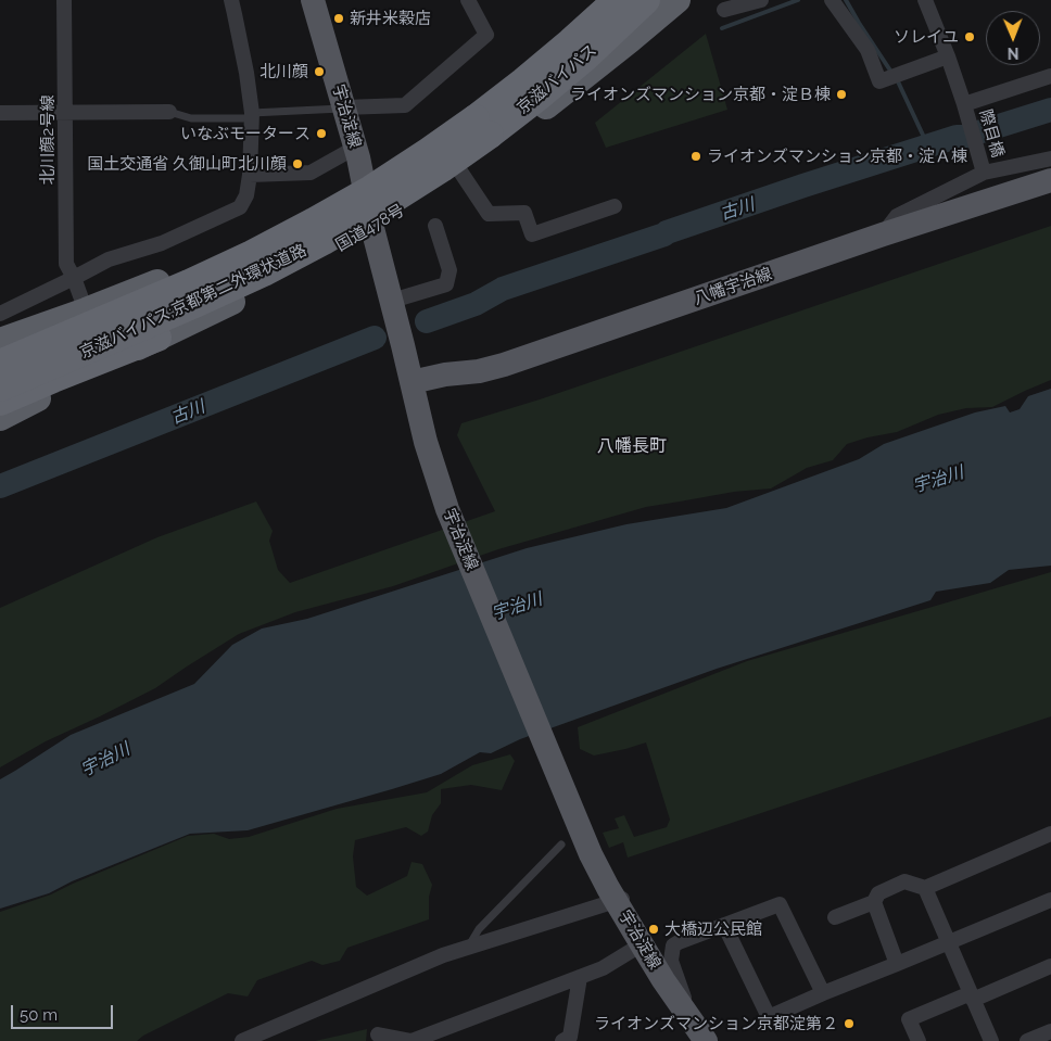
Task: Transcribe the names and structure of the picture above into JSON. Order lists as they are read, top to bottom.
{
  "streets": {
    "highway": ["京滋バイパス", "国道478号", "京滋バイパス;京都第二外環状道路"],
    "main road": ["宇治淀線", "八幡宇治線"],
    "street": ["際目橋", "北川顔2号線"]
  },
  "crossings": [
    ["京滋バイパス", "京滋バイパス;京都第二外環状道路"],
    ["宇治淀線", "国道478号"],
    ["宇治淀線", "八幡宇治線"]
  ],
  "districts": ["八幡長町"],
  "water": ["古川", "宇治川"],
  "places": [
    "新井米穀店",
    "ソレイユ",
    "北川顔",
    "ライオンズマンション京都・淀Ｂ棟",
    "いなぶモータース",
    "ライオンズマンション京都・淀Ａ棟",
    "国土交通省 久御山町北川顔",
    "大橋辺公民館",
    "ライオンズマンション京都淀第２"
  ],
  "scale_bar": "50 m",
  "north": "bottom"
}
